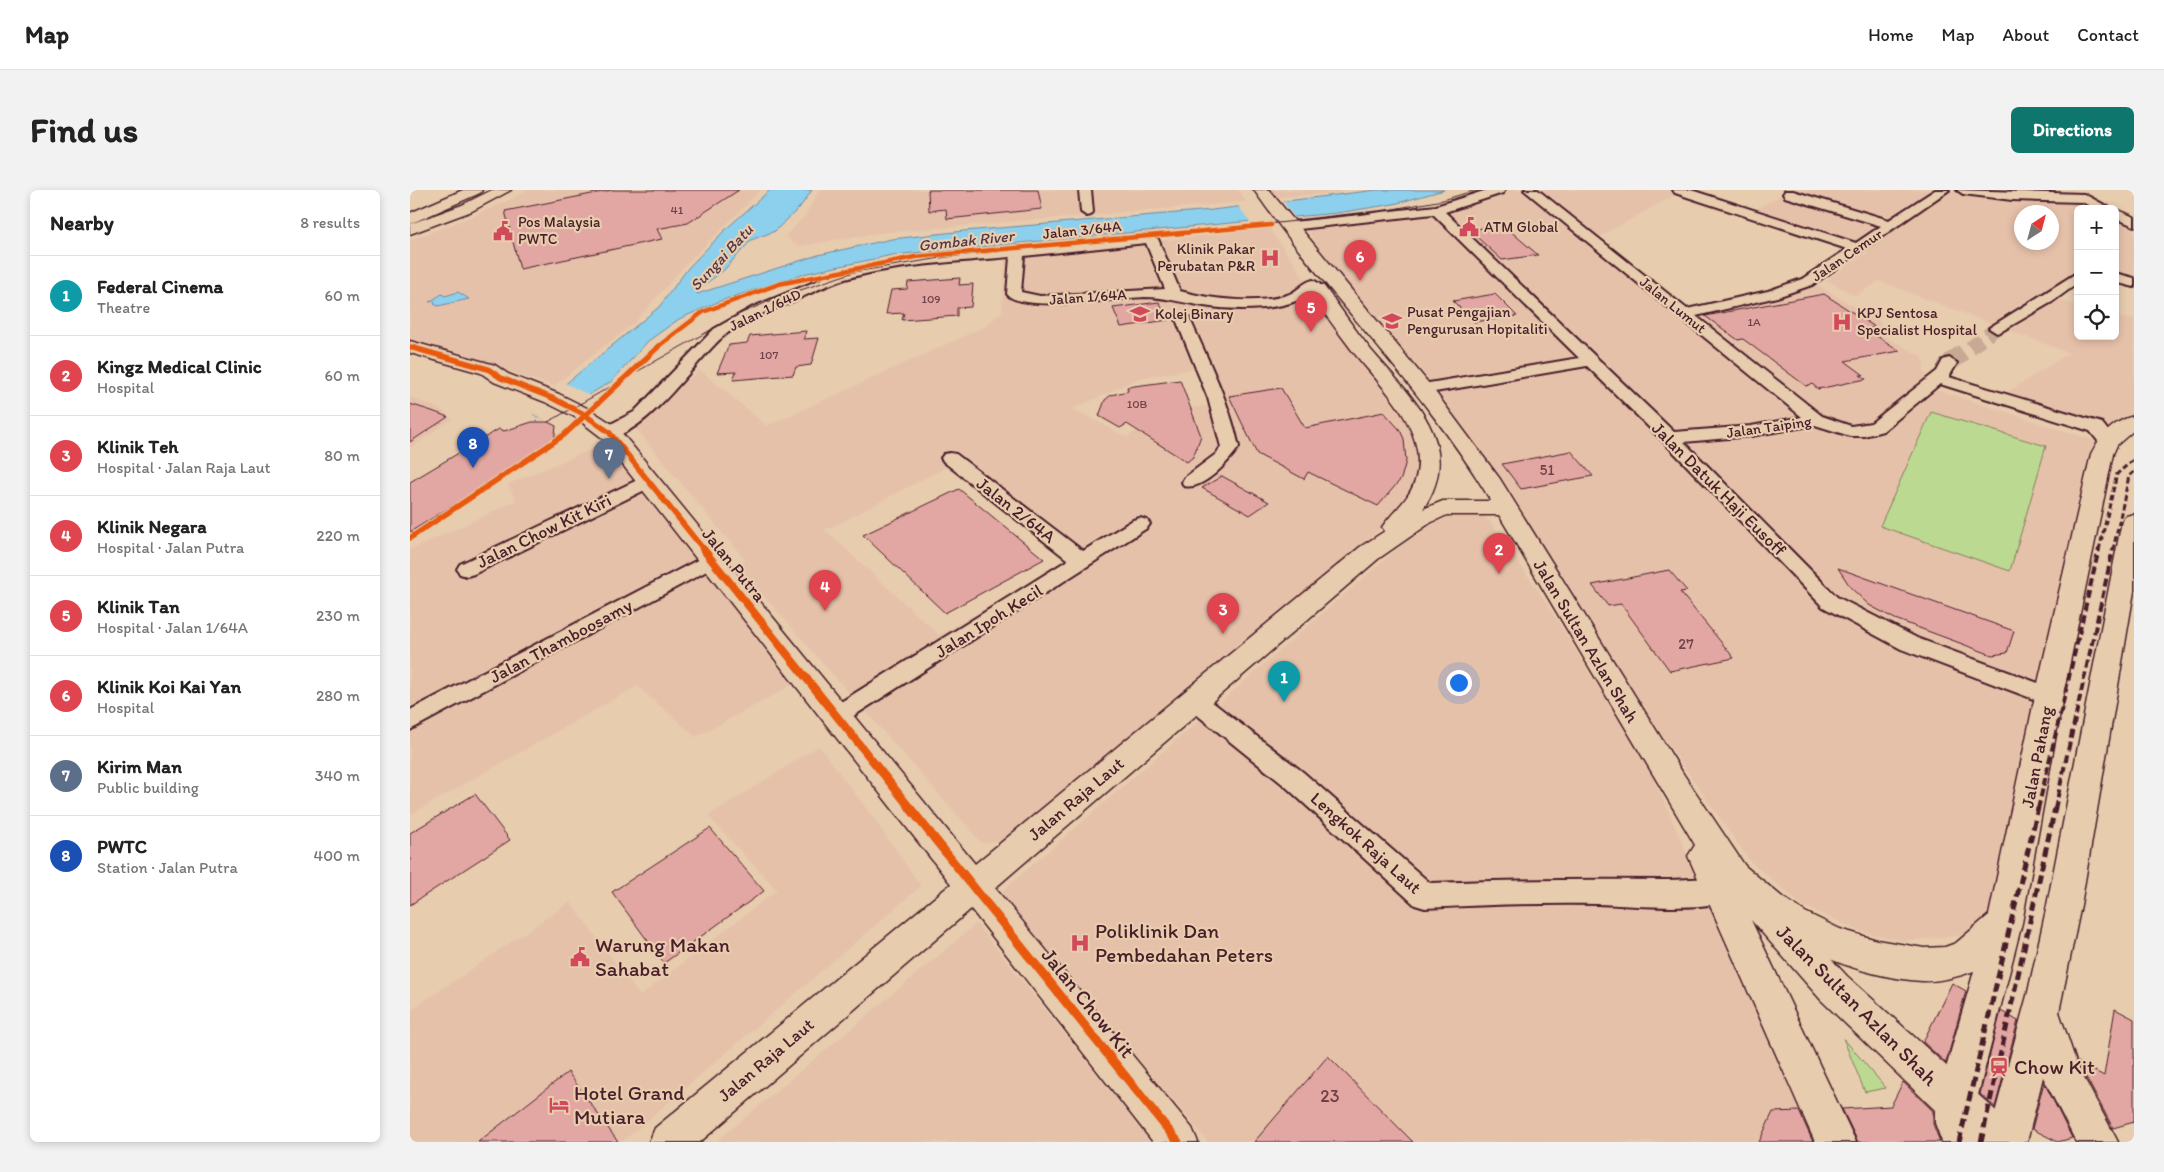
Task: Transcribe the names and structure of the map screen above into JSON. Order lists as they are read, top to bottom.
{
  "streets": {
    "main road": [
      "Jalan Putra",
      "Jalan Sultan Azlan Shah",
      "Jalan Pahang",
      "Jalan Raja Laut",
      "Jalan Chow Kit"
    ],
    "street": [
      "Jalan 3/64A",
      "Jalan Cemur",
      "Jalan 1/64A",
      "Jalan Lumut",
      "Jalan 1/64D",
      "Jalan Taiping",
      "Jalan Datuk Haji Eusoff",
      "Jalan 2/64A",
      "Jalan Chow Kit Kiri",
      "Jalan Ipoh Kecil",
      "Jalan Thamboosamy",
      "Lengkok Raja Laut"
    ]
  },
  "crossings": [
    ["Jalan 3/64A", "Jalan 1/64A"],
    ["Jalan 3/64A", "Jalan 1/64D"],
    ["Jalan Cemur", "Jalan Lumut"],
    ["Jalan 1/64A", "Jalan 1/64D"],
    ["Jalan 1/64A", "Jalan Sultan Azlan Shah"],
    ["Jalan Lumut", "Jalan Taiping"],
    ["Jalan 1/64D", "Jalan Putra"],
    ["Jalan Taiping", "Jalan Datuk Haji Eusoff"],
    ["Jalan Taiping", "Jalan Pahang"],
    ["Jalan Datuk Haji Eusoff", "Jalan Pahang"],
    ["Jalan 2/64A", "Jalan Ipoh Kecil"],
    ["Jalan Chow Kit Kiri", "Jalan Putra"],
    ["Jalan Putra", "Jalan Ipoh Kecil"],
    ["Jalan Putra", "Jalan Thamboosamy"],
    ["Jalan Putra", "Jalan Raja Laut"],
    ["Jalan Putra", "Jalan Chow Kit"],
    ["Jalan Sultan Azlan Shah", "Jalan Pahang"],
    ["Jalan Sultan Azlan Shah", "Jalan Raja Laut"],
    ["Jalan Sultan Azlan Shah", "Lengkok Raja Laut"],
    ["Jalan Raja Laut", "Lengkok Raja Laut"],
    ["Jalan Raja Laut", "Jalan Chow Kit"]
  ],
  "water": ["Gombak River", "Sungai Batu"],
  "places": {
    "public building": ["ATM Global", "Pos Malaysia PWTC", "Warung Makan Sahabat"],
    "hospital": ["Klinik Pakar Perubatan P&R", "KPJ Sentosa Specialist Hospital", "Poliklinik Dan Pembedahan Peters"],
    "school or university": ["Kolej Binary", "Pusat Pengajian Pengurusan Hopitaliti"],
    "station": ["Chow Kit"],
    "hotel": ["Hotel Grand Mutiara"]
  },
  "house_numbers": [
    "41",
    "109",
    "1A",
    "107",
    "10B",
    "51",
    "27",
    "23"
  ],
  "north": "top right",
  "page": {
    "header": "Map",
    "nav": [
      "Home",
      "Map",
      "About",
      "Contact"
    ],
    "buttons": "Directions",
    "title": "Find us",
    "heading": ["Nearby", "8 results"],
    "map_buttons": ["+", "−"],
    "pins": [
      "6",
      "5",
      "8",
      "7",
      "2",
      "4",
      "3",
      "1"
    ],
    "list": [
      {
        "mark": "1",
        "name": "Federal Cinema",
        "note": "Theatre",
        "value": "60 m"
      },
      {
        "mark": "2",
        "name": "Kingz Medical Clinic",
        "note": "Hospital",
        "value": "60 m"
      },
      {
        "mark": "3",
        "name": "Klinik Teh",
        "note": "Hospital · Jalan Raja Laut",
        "value": "80 m"
      },
      {
        "mark": "4",
        "name": "Klinik Negara",
        "note": "Hospital · Jalan Putra",
        "value": "220 m"
      },
      {
        "mark": "5",
        "name": "Klinik Tan",
        "note": "Hospital · Jalan 1/64A",
        "value": "230 m"
      },
      {
        "mark": "6",
        "name": "Klinik Koi Kai Yan",
        "note": "Hospital",
        "value": "280 m"
      },
      {
        "mark": "7",
        "name": "Kirim Man",
        "note": "Public building",
        "value": "340 m"
      },
      {
        "mark": "8",
        "name": "PWTC",
        "note": "Station · Jalan Putra",
        "value": "400 m"
      }
    ]
  }
}
